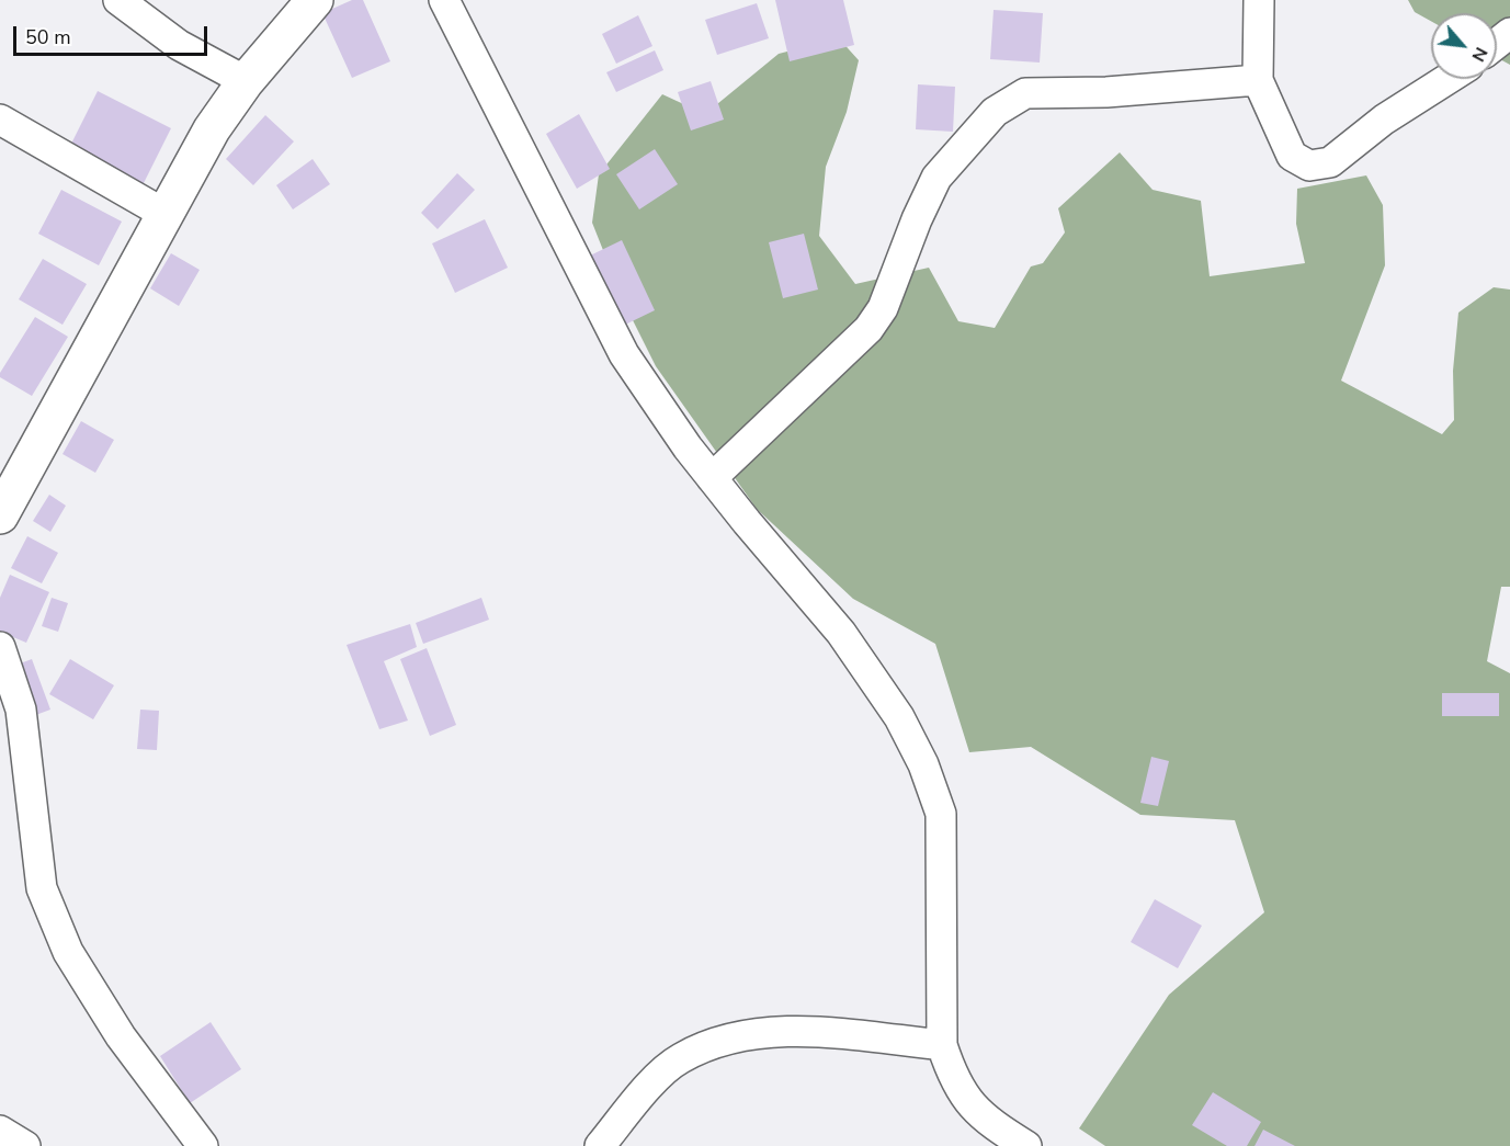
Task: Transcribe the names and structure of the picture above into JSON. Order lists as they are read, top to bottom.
{
  "scale_bar": "50 m",
  "north": "bottom right"
}
